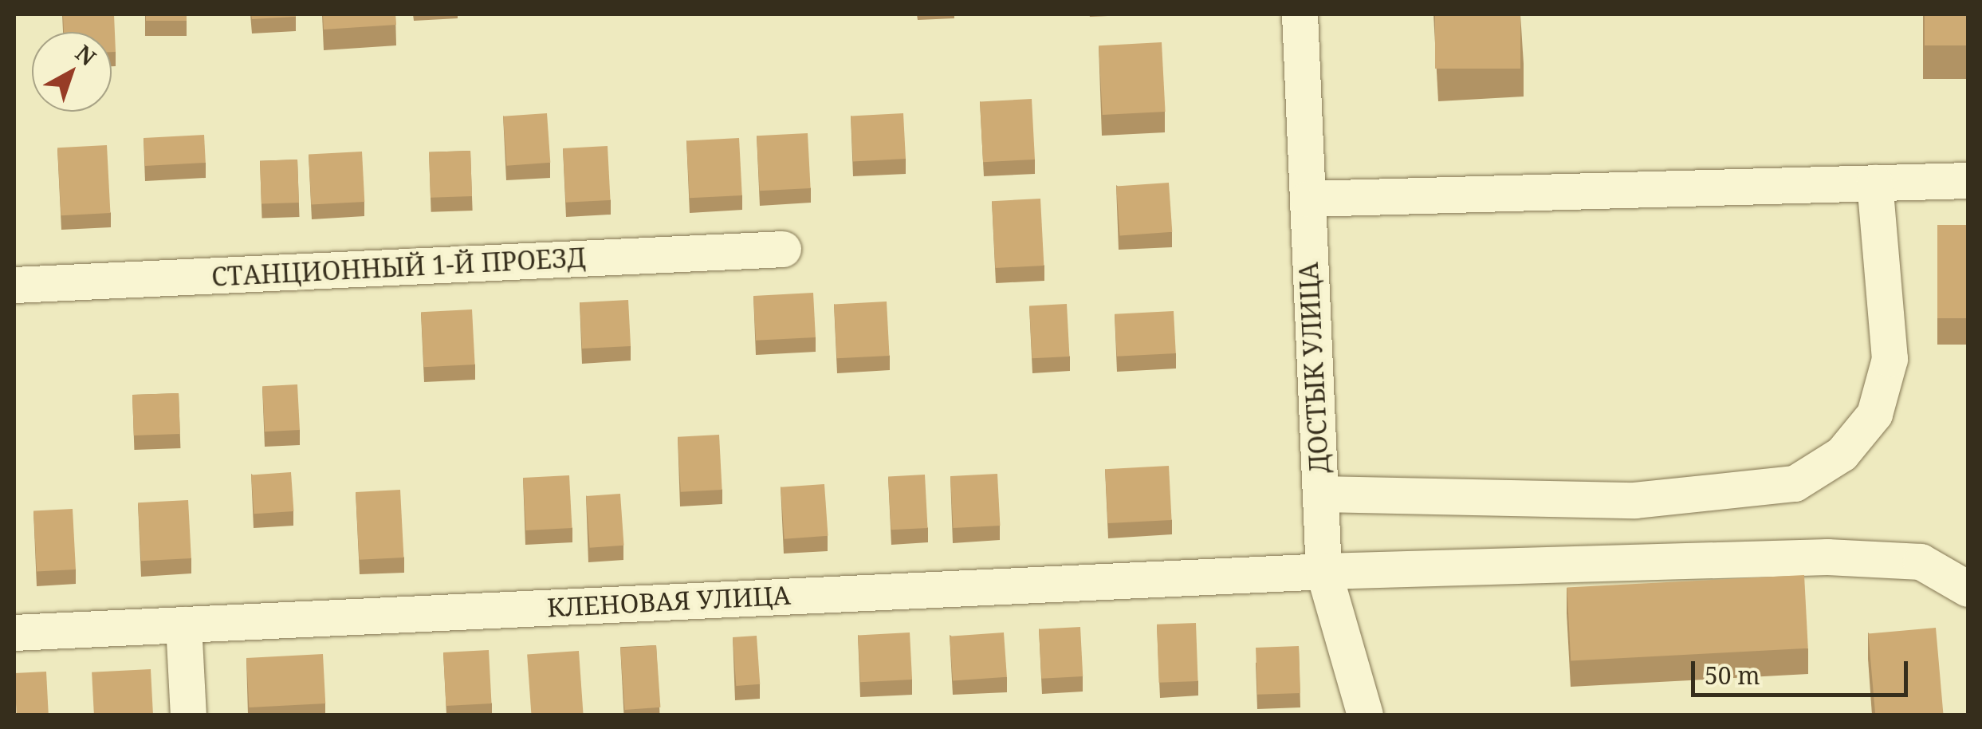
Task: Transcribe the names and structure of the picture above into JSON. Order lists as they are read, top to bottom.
{
  "streets": {
    "street": ["СТАНЦИОННЫЙ 1-Й ПРОЕЗД", "ДОСТЫК УЛИЦА", "КЛЕНОВАЯ УЛИЦА"]
  },
  "crossings": [
    ["ДОСТЫК УЛИЦА", "КЛЕНОВАЯ УЛИЦА"]
  ],
  "scale_bar": "50 m",
  "north": "top right"
}
